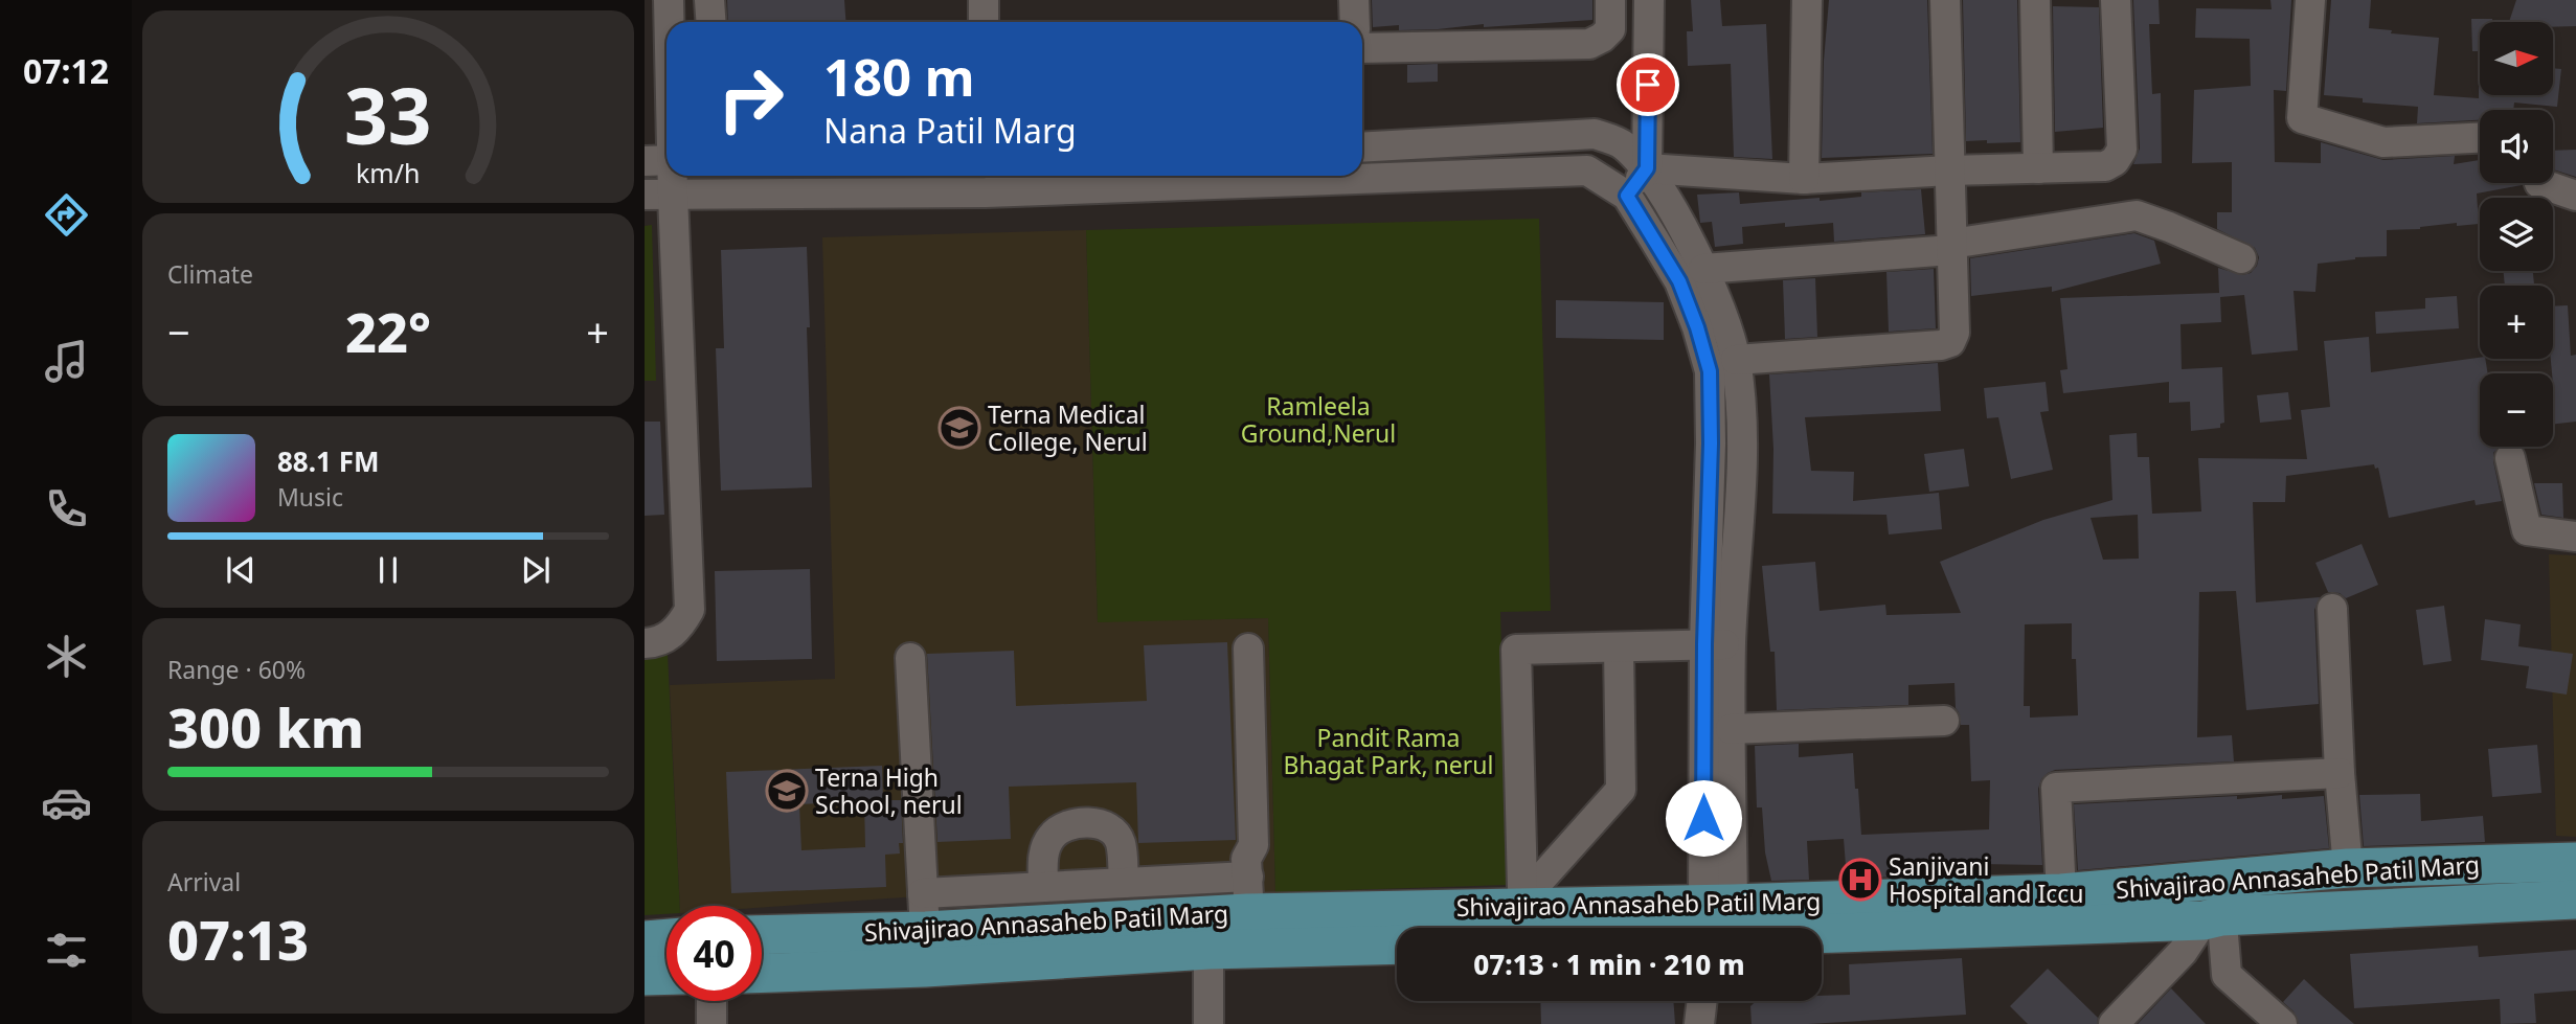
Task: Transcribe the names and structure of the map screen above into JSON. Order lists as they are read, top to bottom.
{
  "streets": {
    "main road": ["Shivajirao Annasaheb Patil Marg"]
  },
  "parks": ["Ramleela Ground,Nerul", "Pandit Rama Bhagat Park, nerul"],
  "places": {
    "school or university": ["Terna Medical College, Nerul", "Terna High School, nerul"],
    "hospital": ["Sanjivani Hospital and Iccu"]
  },
  "north": "right",
  "page": {
    "tabs": "07:12",
    "map_buttons": ["+", "−"],
    "turn": ["180 m", "Nana Patil Marg"],
    "tile": [
      "Climate",
      ["Range · 60%", "300 km"],
      ["Arrival", "07:13"]
    ],
    "heat": ["−", "22°", "+"],
    "song": ["88.1 FM", "Music"],
    "limit": "40",
    "trip": "07:13 · 1 min · 210 m",
    "gauge": ["33", "km/h"]
  }
}
